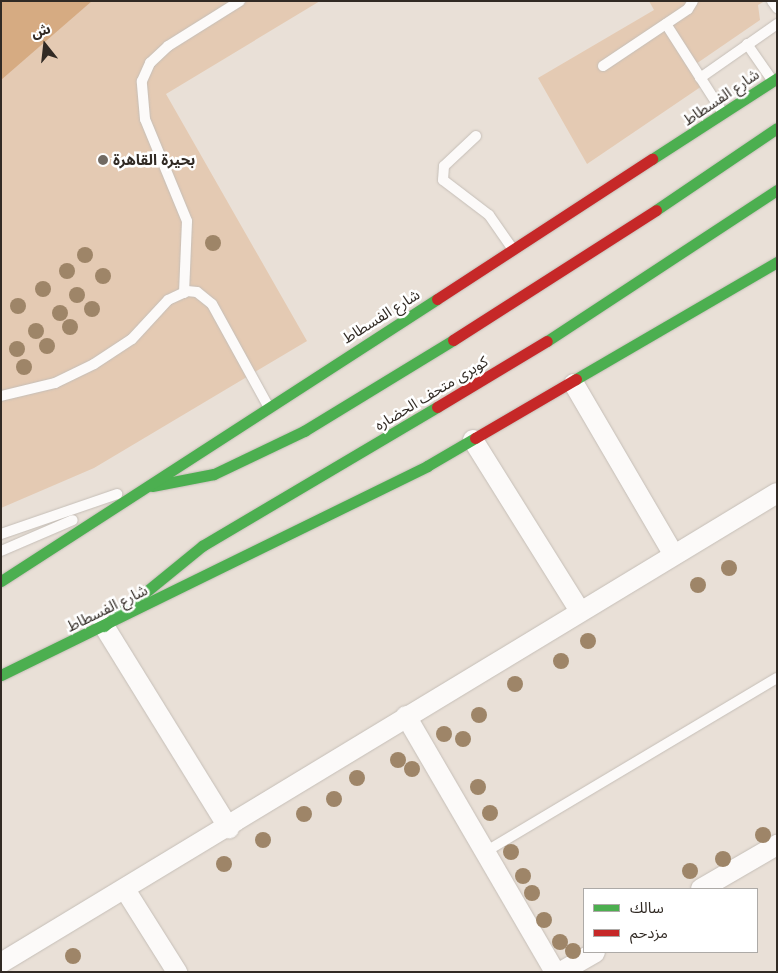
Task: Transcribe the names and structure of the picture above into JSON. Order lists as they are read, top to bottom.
{
  "streets": {
    "main road": ["شارع الفسطاط", "كوبرى متحف الحضاره"]
  },
  "crossings": [
    ["شارع الفسطاط", "كوبرى متحف الحضاره"]
  ],
  "places": ["بحيرة القاهرة"],
  "legend": ["سالك", "مزدحم"],
  "north": "top"
}
